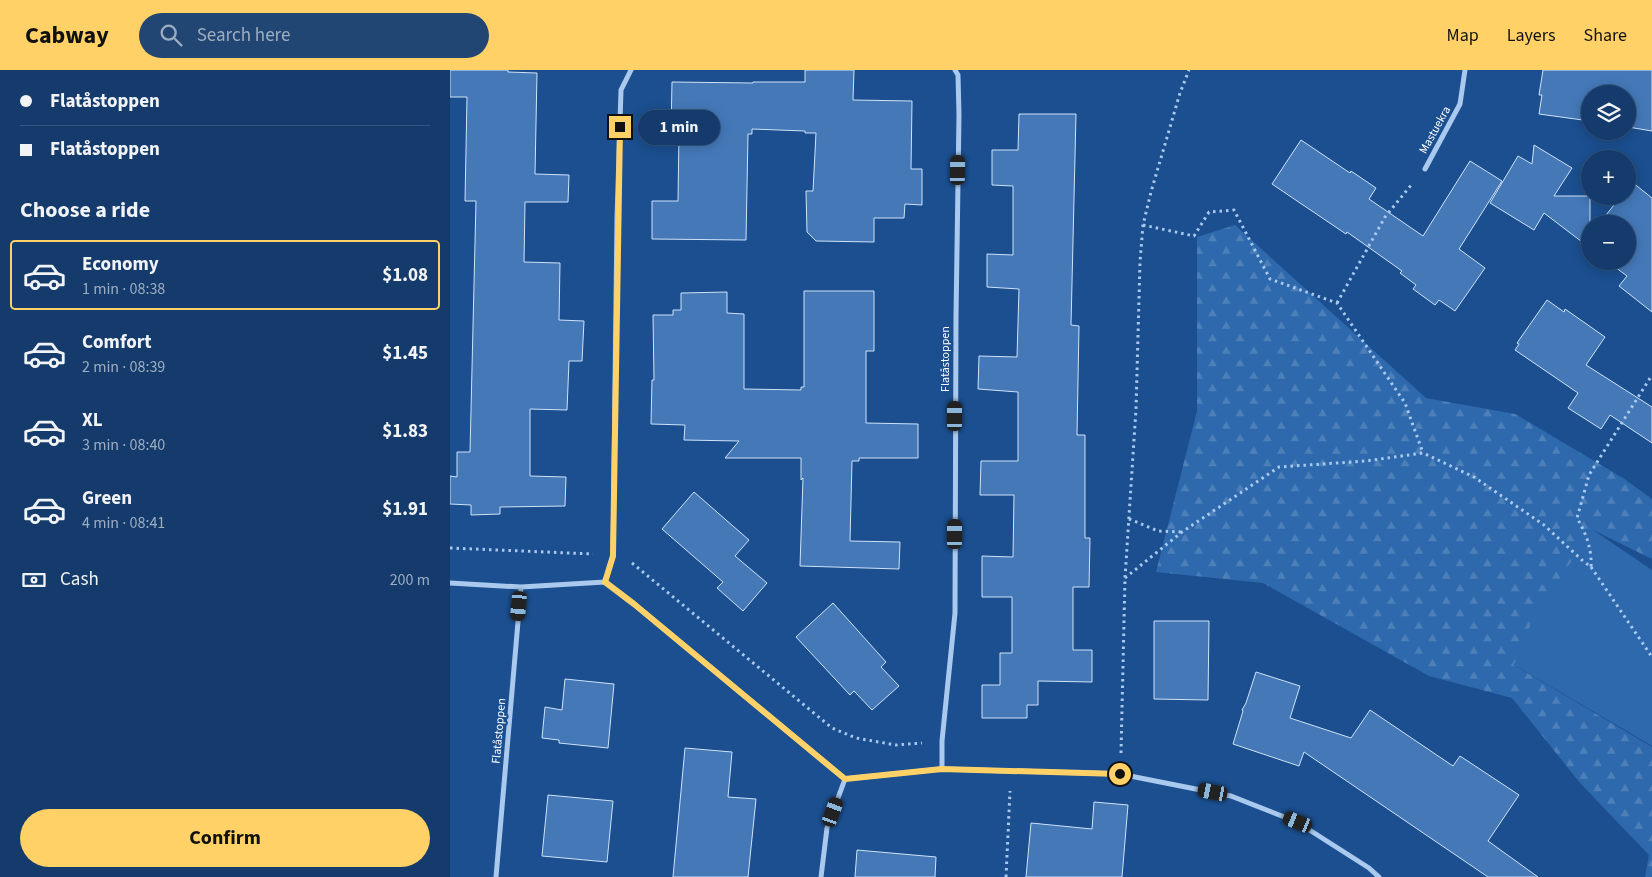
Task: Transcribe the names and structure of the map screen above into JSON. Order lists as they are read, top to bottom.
{
  "streets": {
    "street": ["Mastuekra", "Flatåstoppen"]
  },
  "page": {
    "header": "Cabway",
    "search": "Search here",
    "nav": ["Map", "Layers", "Share"],
    "banner": ["Flatåstoppen", "Flatåstoppen"],
    "map_buttons": ["+", "−"],
    "bubble": "1 min",
    "heading": "Choose a ride",
    "list": [
      {
        "name": "Economy",
        "note": "1 min · 08:38",
        "value": "$1.08"
      },
      {
        "name": "Comfort",
        "note": "2 min · 08:39",
        "value": "$1.45"
      },
      {
        "name": "XL",
        "note": "3 min · 08:40",
        "value": "$1.83"
      },
      {
        "name": "Green",
        "note": "4 min · 08:41",
        "value": "$1.91"
      }
    ],
    "pay": ["Cash", "200 m"],
    "buttons": "Confirm"
  }
}
